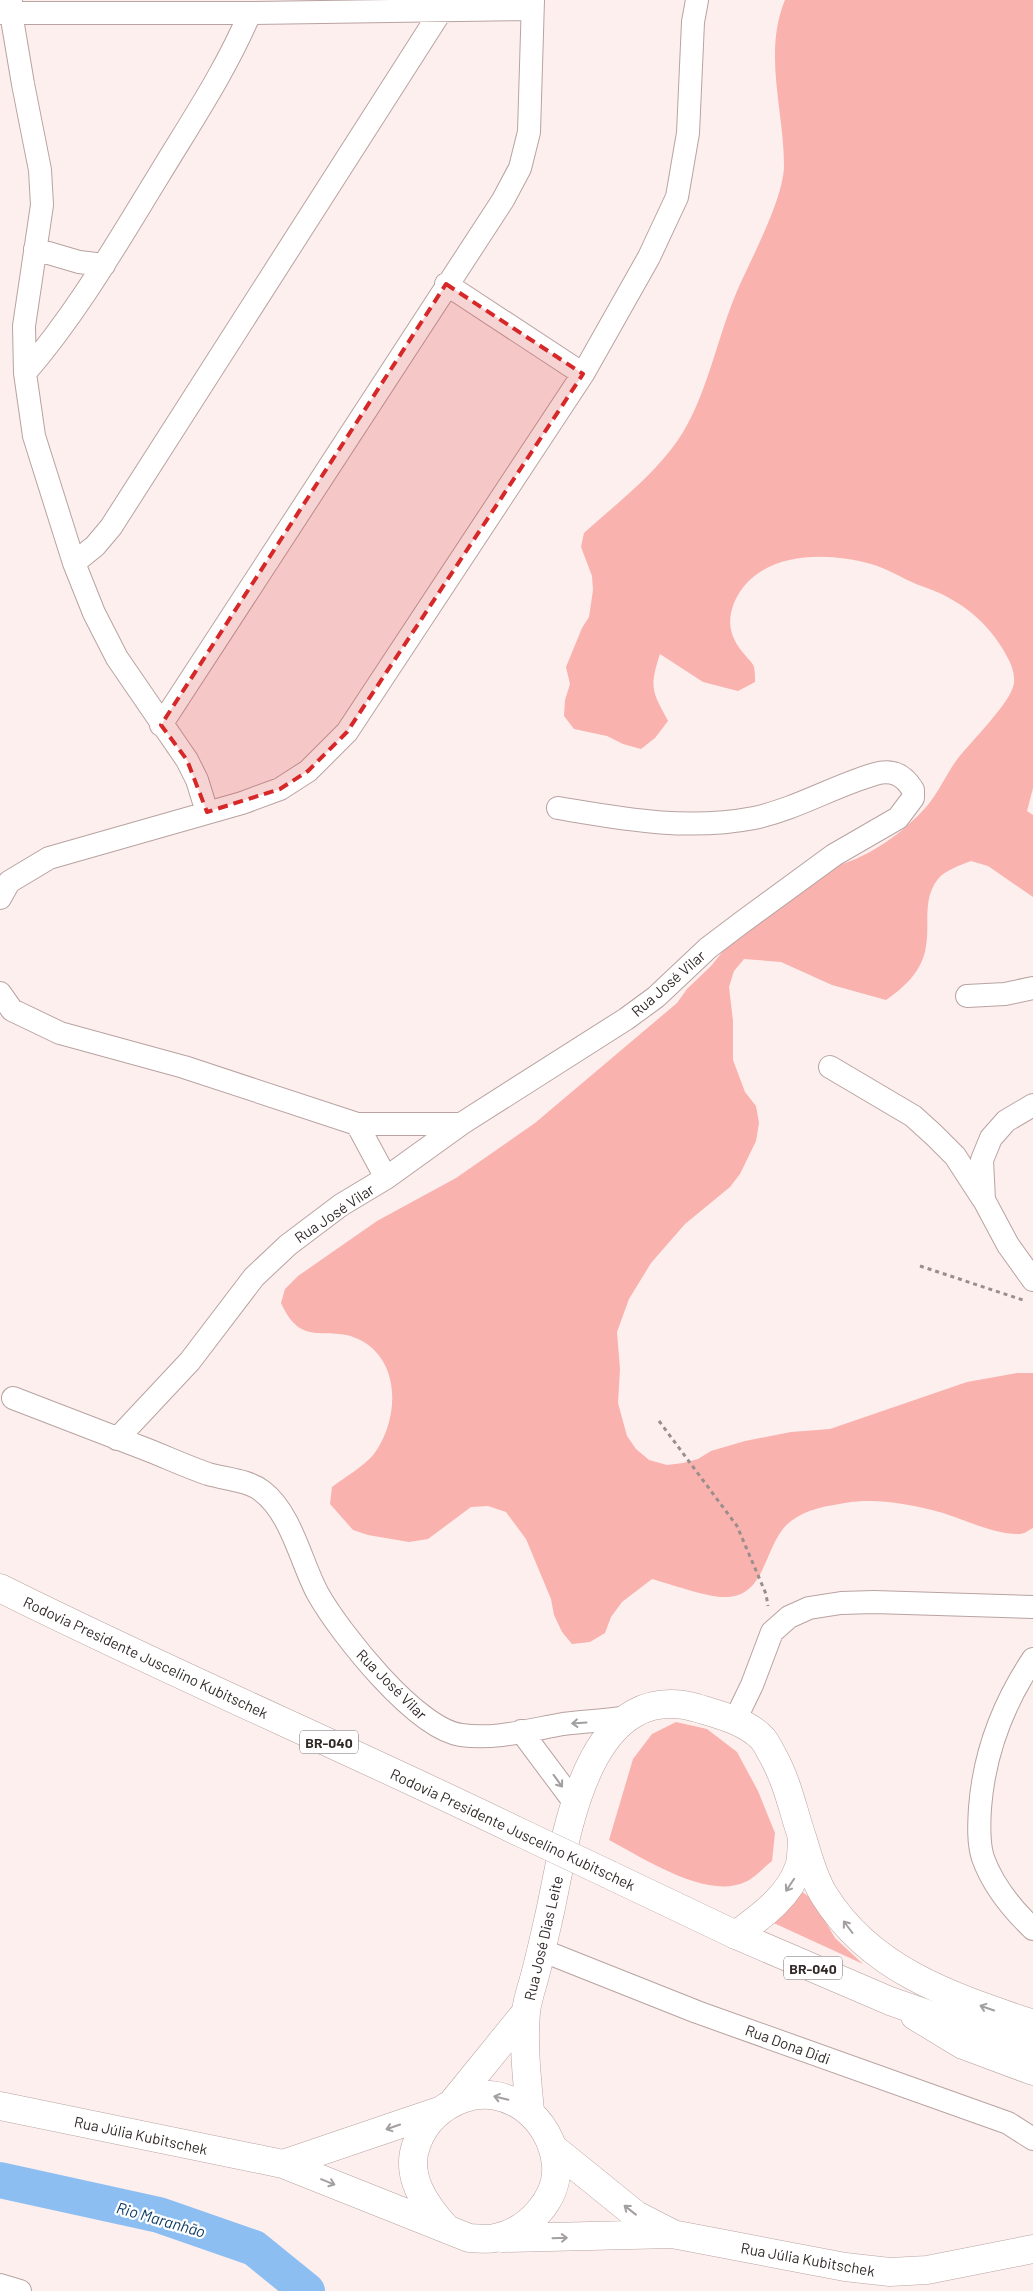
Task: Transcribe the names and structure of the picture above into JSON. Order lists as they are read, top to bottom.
{
  "streets": {
    "main road": [
      "Rodovia Presidente Juscelino Kubitschek",
      "BR-040",
      "Rua José Dias Leite",
      "Rua Júlia Kubitschek"
    ],
    "street": ["Rua José Vilar", "Rua Dona Didi"]
  },
  "crossings": [
    ["Rua José Vilar", "Rua José Dias Leite"],
    ["Rodovia Presidente Juscelino Kubitschek", "Rua José Dias Leite"],
    ["Rua José Dias Leite", "Rua Dona Didi"],
    ["Rua José Dias Leite", "Rua Júlia Kubitschek"]
  ],
  "water": ["Rio Maranhão"]
}
